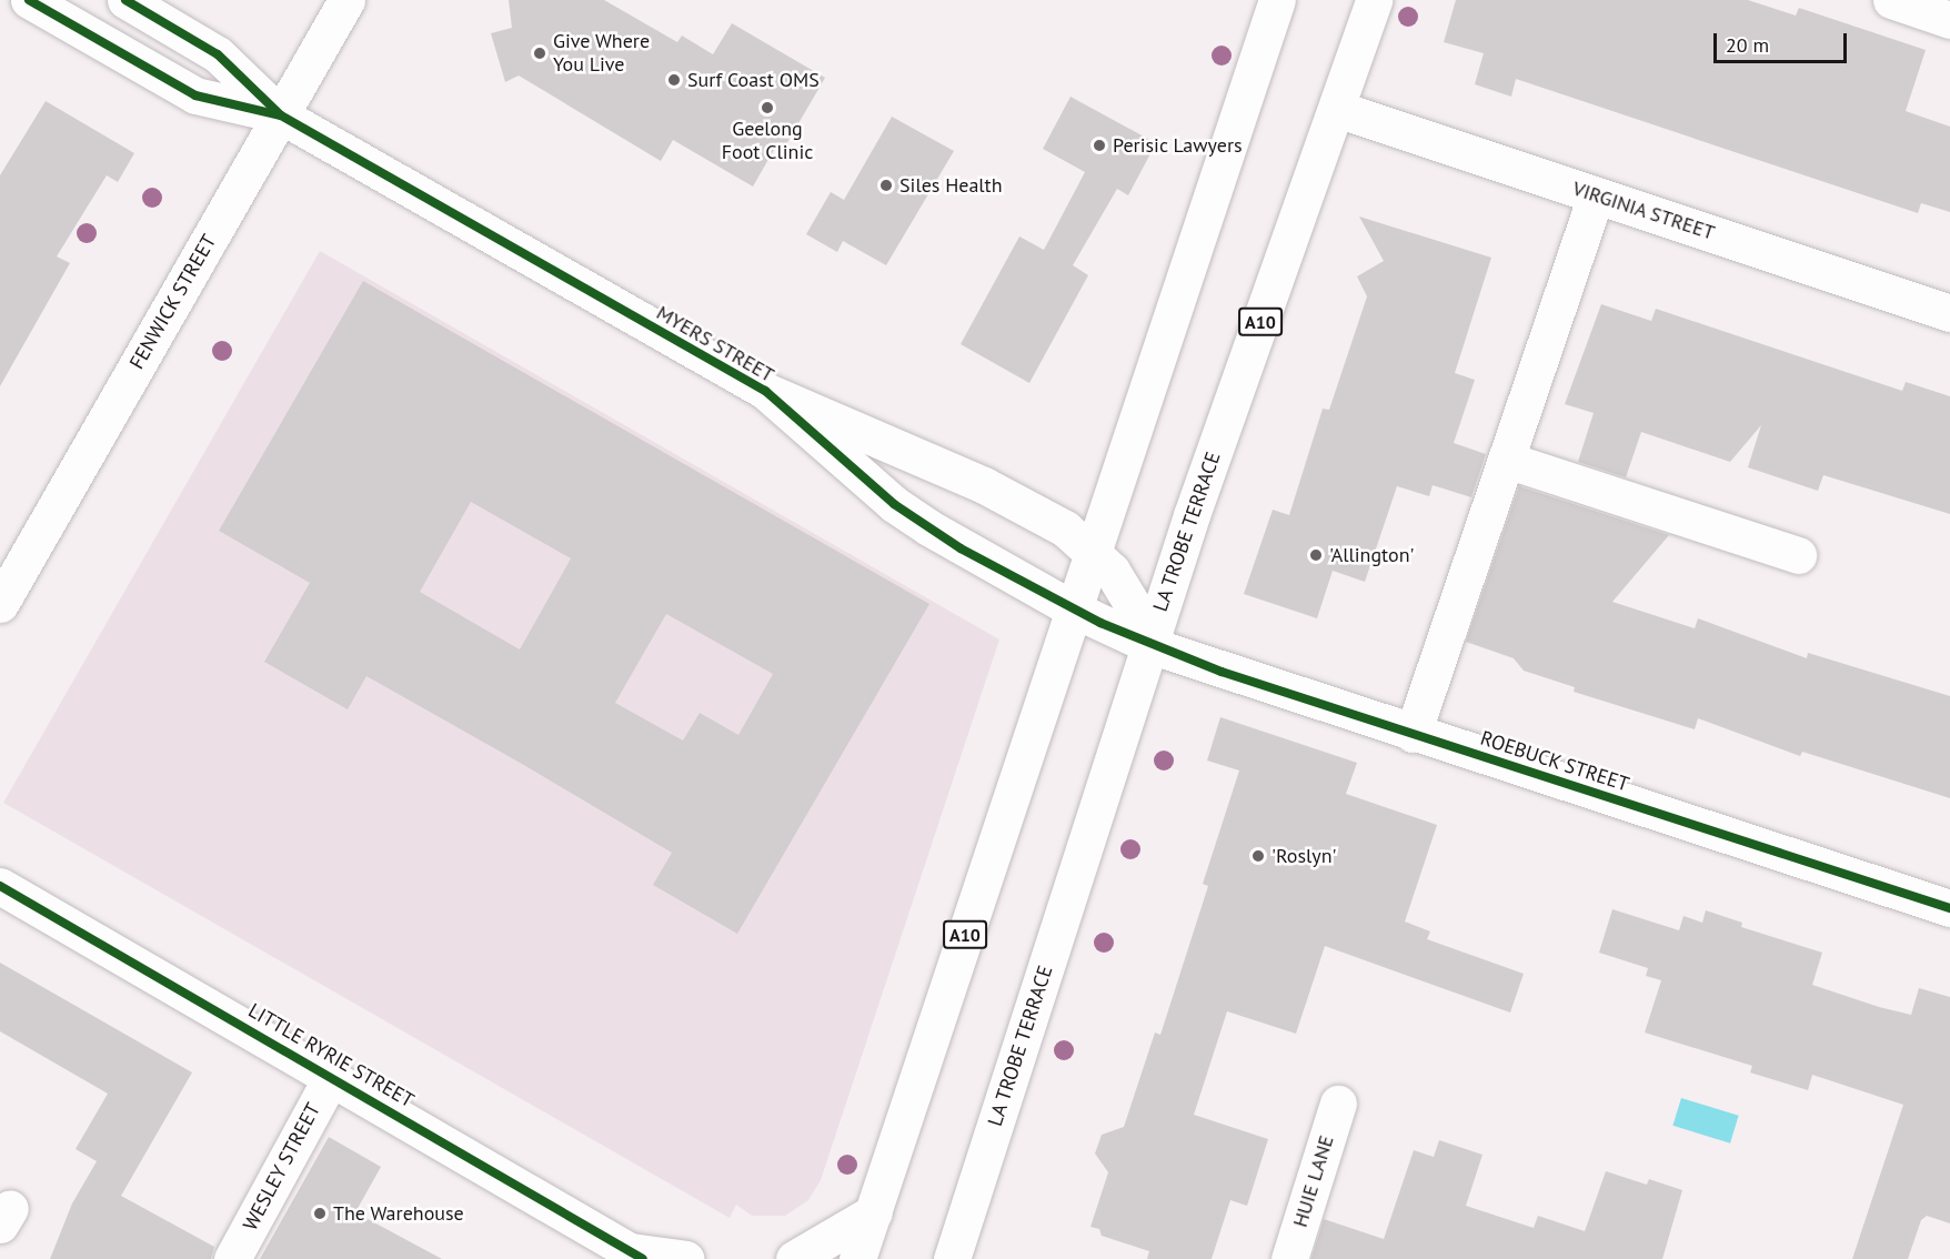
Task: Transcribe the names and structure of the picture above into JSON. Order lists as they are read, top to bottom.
{
  "streets": {
    "main road": [
      "VIRGINIA STREET",
      "FENWICK STREET",
      "A10",
      "MYERS STREET",
      "LA TROBE TERRACE",
      "ROEBUCK STREET",
      "LITTLE RYRIE STREET",
      "WESLEY STREET",
      "HUIE LANE"
    ]
  },
  "crossings": [
    ["VIRGINIA STREET", "LA TROBE TERRACE"],
    ["FENWICK STREET", "MYERS STREET"],
    ["A10", "MYERS STREET"],
    ["MYERS STREET", "LA TROBE TERRACE"],
    ["MYERS STREET", "ROEBUCK STREET"],
    ["LA TROBE TERRACE", "ROEBUCK STREET"],
    ["LITTLE RYRIE STREET", "WESLEY STREET"]
  ],
  "places": [
    "Give Where You Live",
    "Surf Coast OMS",
    "Geelong Foot Clinic",
    "Perisic Lawyers",
    "Siles Health",
    "'Allington'",
    "'Roslyn'",
    "The Warehouse"
  ],
  "scale_bar": "20 m"
}
